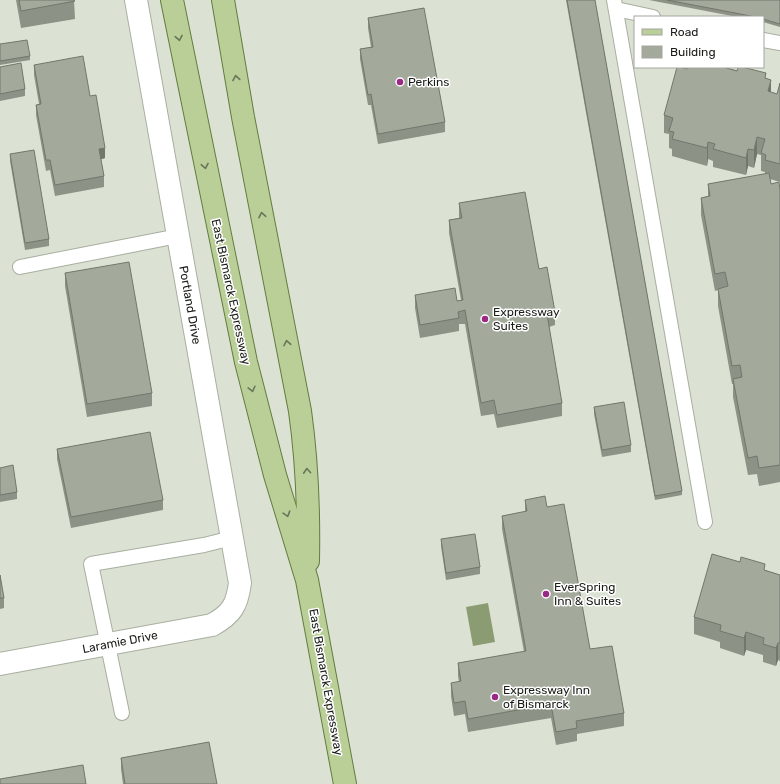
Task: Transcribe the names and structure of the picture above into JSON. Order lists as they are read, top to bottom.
{
  "streets": {
    "main road": ["East Bismarck Expressway"],
    "street": ["Portland Drive", "Laramie Drive"]
  },
  "crossings": [
    ["Portland Drive", "Laramie Drive"]
  ],
  "places": [
    "Perkins",
    "Expressway Suites",
    "EverSpring Inn & Suites",
    "Expressway Inn of Bismarck"
  ],
  "legend": ["Road", "Building"]
}
